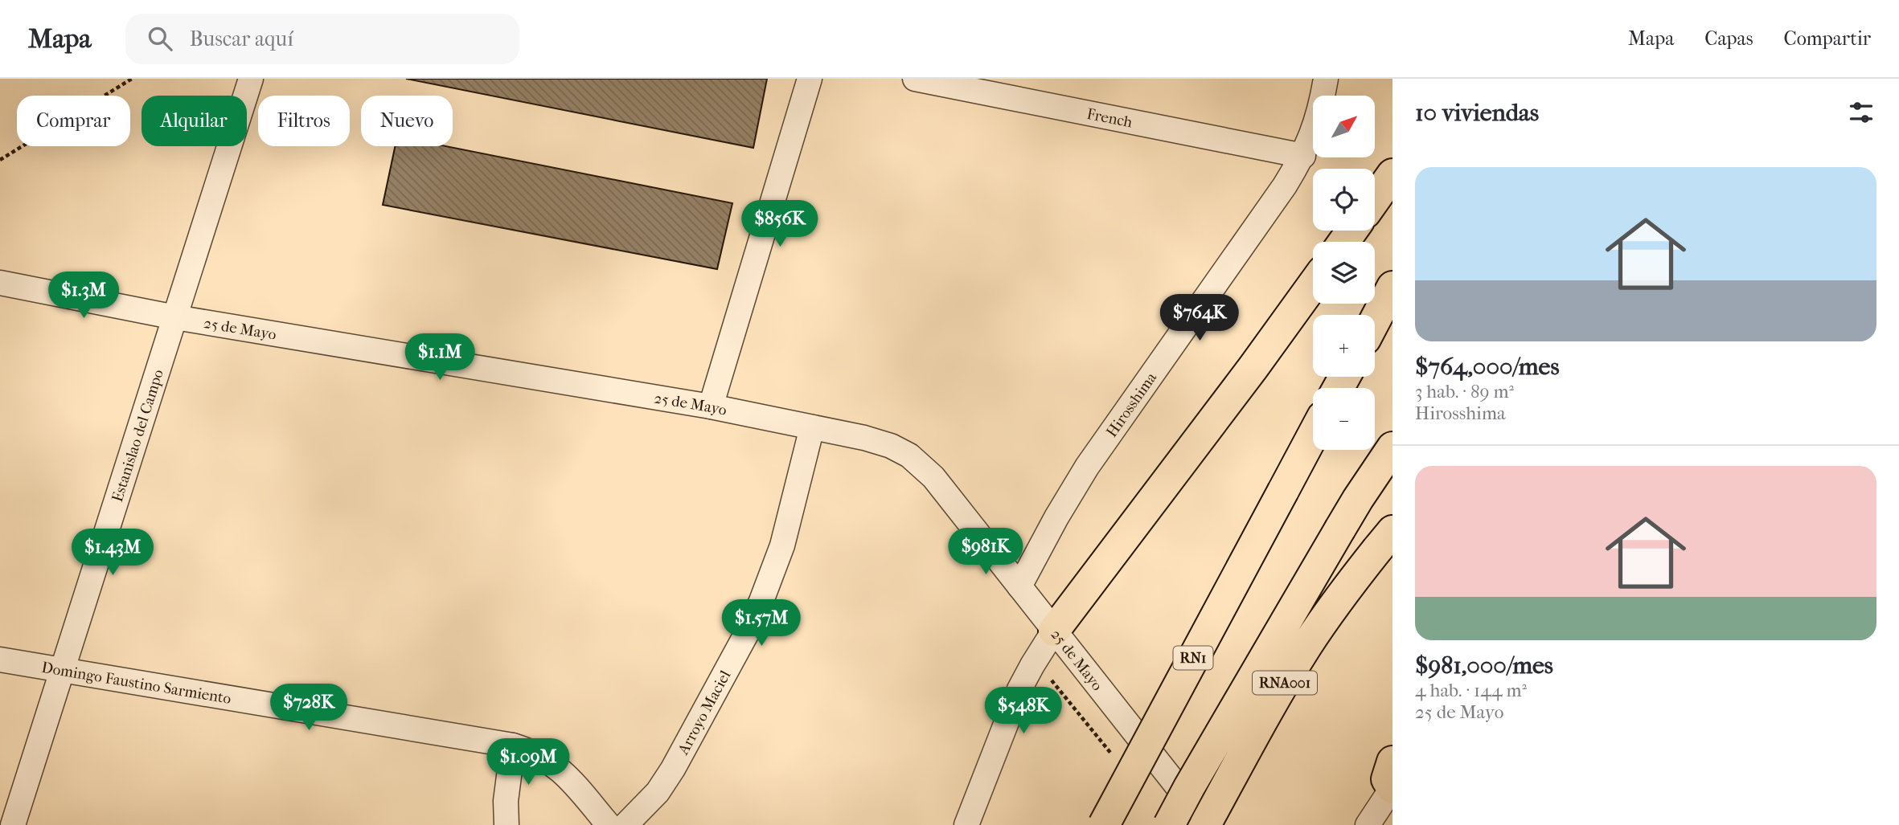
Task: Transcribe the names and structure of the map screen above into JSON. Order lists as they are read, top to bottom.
{
  "streets": {
    "highway": ["RN1", "RNA001"],
    "street": [
      "French",
      "25 de Mayo",
      "Hirosshima",
      "Estanislao del Campo",
      "Domingo Faustino Sarmiento",
      "Arroyo Maciel"
    ]
  },
  "crossings": [
    ["French", "Hirosshima"],
    ["25 de Mayo", "Hirosshima"],
    ["25 de Mayo", "Estanislao del Campo"],
    ["25 de Mayo", "RNA001"],
    ["25 de Mayo", "Arroyo Maciel"],
    ["Estanislao del Campo", "Domingo Faustino Sarmiento"]
  ],
  "north": "top right",
  "page": {
    "header": "Mapa",
    "search": "Buscar aquí",
    "nav": ["Mapa", "Capas", "Compartir"],
    "heading": "10 viviendas",
    "map_buttons": ["+", "−"],
    "chip": [
      "Comprar",
      "Alquilar",
      "Filtros",
      "Nuevo"
    ],
    "list": [
      {
        "name": "$764,000/mes",
        "note": "3 hab. · 89 m² · Hirosshima"
      },
      {
        "name": "$981,000/mes",
        "note": "4 hab. · 144 m² · 25 de Mayo"
      }
    ],
    "price": [
      "$856K",
      "$1.3M",
      "$764K",
      "$1.1M",
      "$981K",
      "$1.43M",
      "$1.57M",
      "$728K",
      "$548K",
      "$1.09M"
    ]
  }
}
